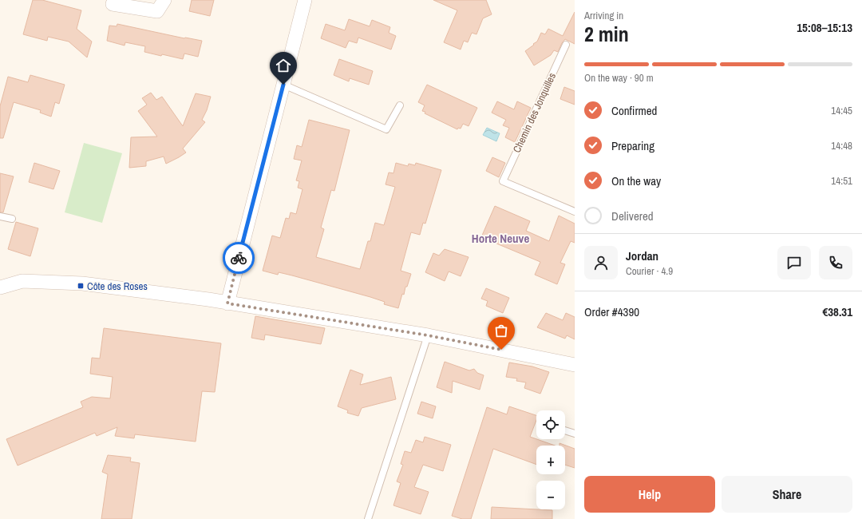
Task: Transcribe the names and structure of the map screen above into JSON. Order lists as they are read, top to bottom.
{
  "streets": {
    "lane": ["Chemin des Jonquilles"]
  },
  "districts": ["Horte Neuve"],
  "places": {
    "transit": ["Côte des Roses"]
  },
  "page": {
    "heading": ["2 min", "Arriving in", "15:08–15:13"],
    "panel": [
      "Jordan",
      "Courier · 4.9",
      "Order #4390",
      "€38.31"
    ],
    "bar": "On the way · 90 m",
    "list": [
      ["Confirmed", "14:45"],
      ["Preparing", "14:48"],
      ["On the way", "14:51"],
      "Delivered"
    ],
    "map_buttons": ["+", "−"],
    "buttons": ["Help", "Share"]
  }
}
